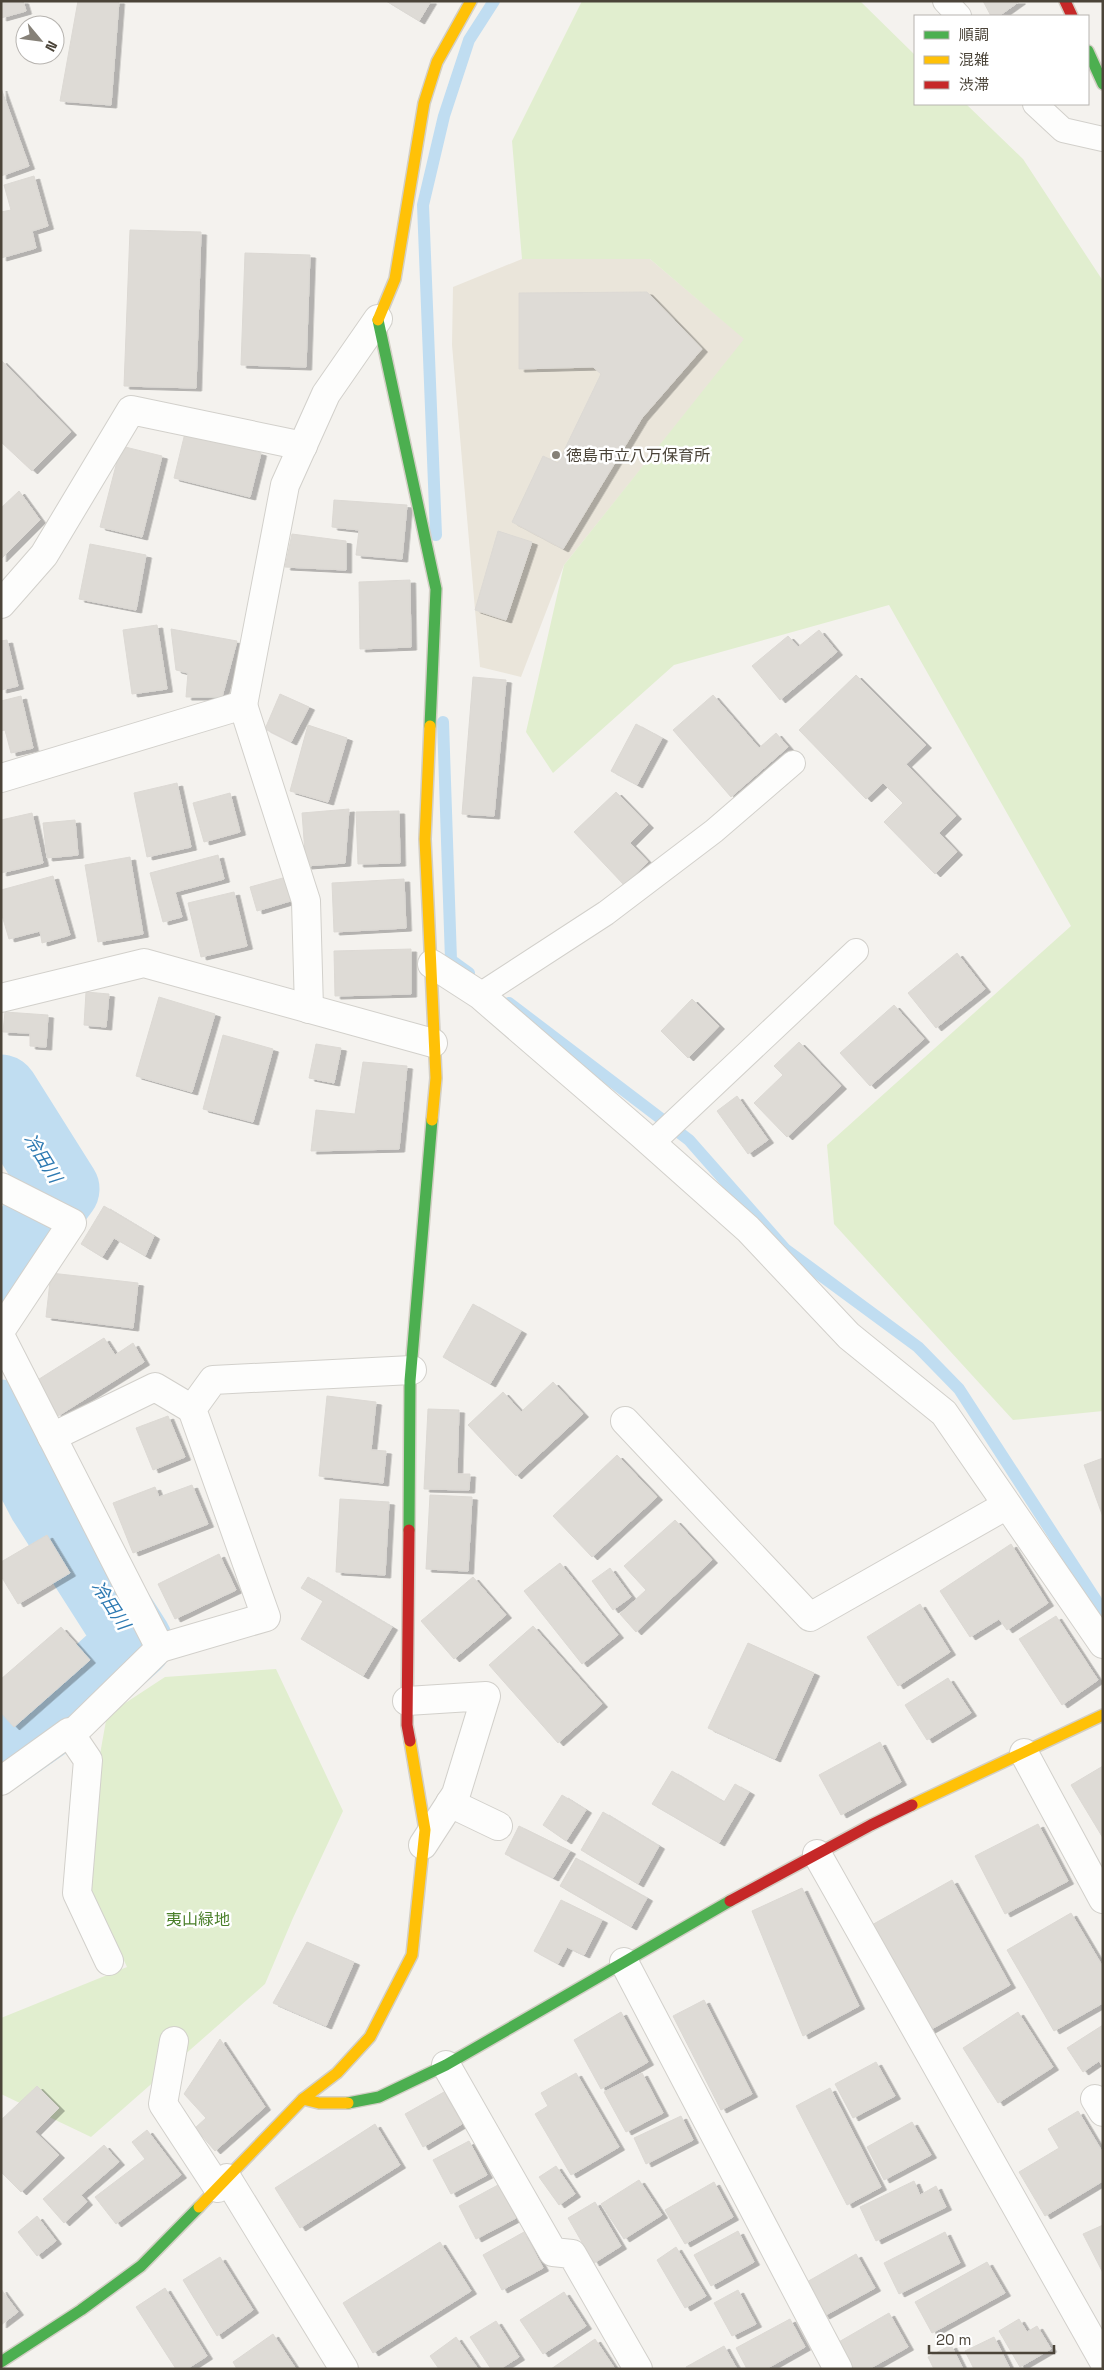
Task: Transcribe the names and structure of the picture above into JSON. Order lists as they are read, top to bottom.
{
  "water": ["冷田川"],
  "parks": ["夷山緑地"],
  "places": ["徳島市立八万保育所"],
  "legend": ["順調", "混雑", "渋滞"],
  "scale_bar": "20 m",
  "north": "bottom right"
}
